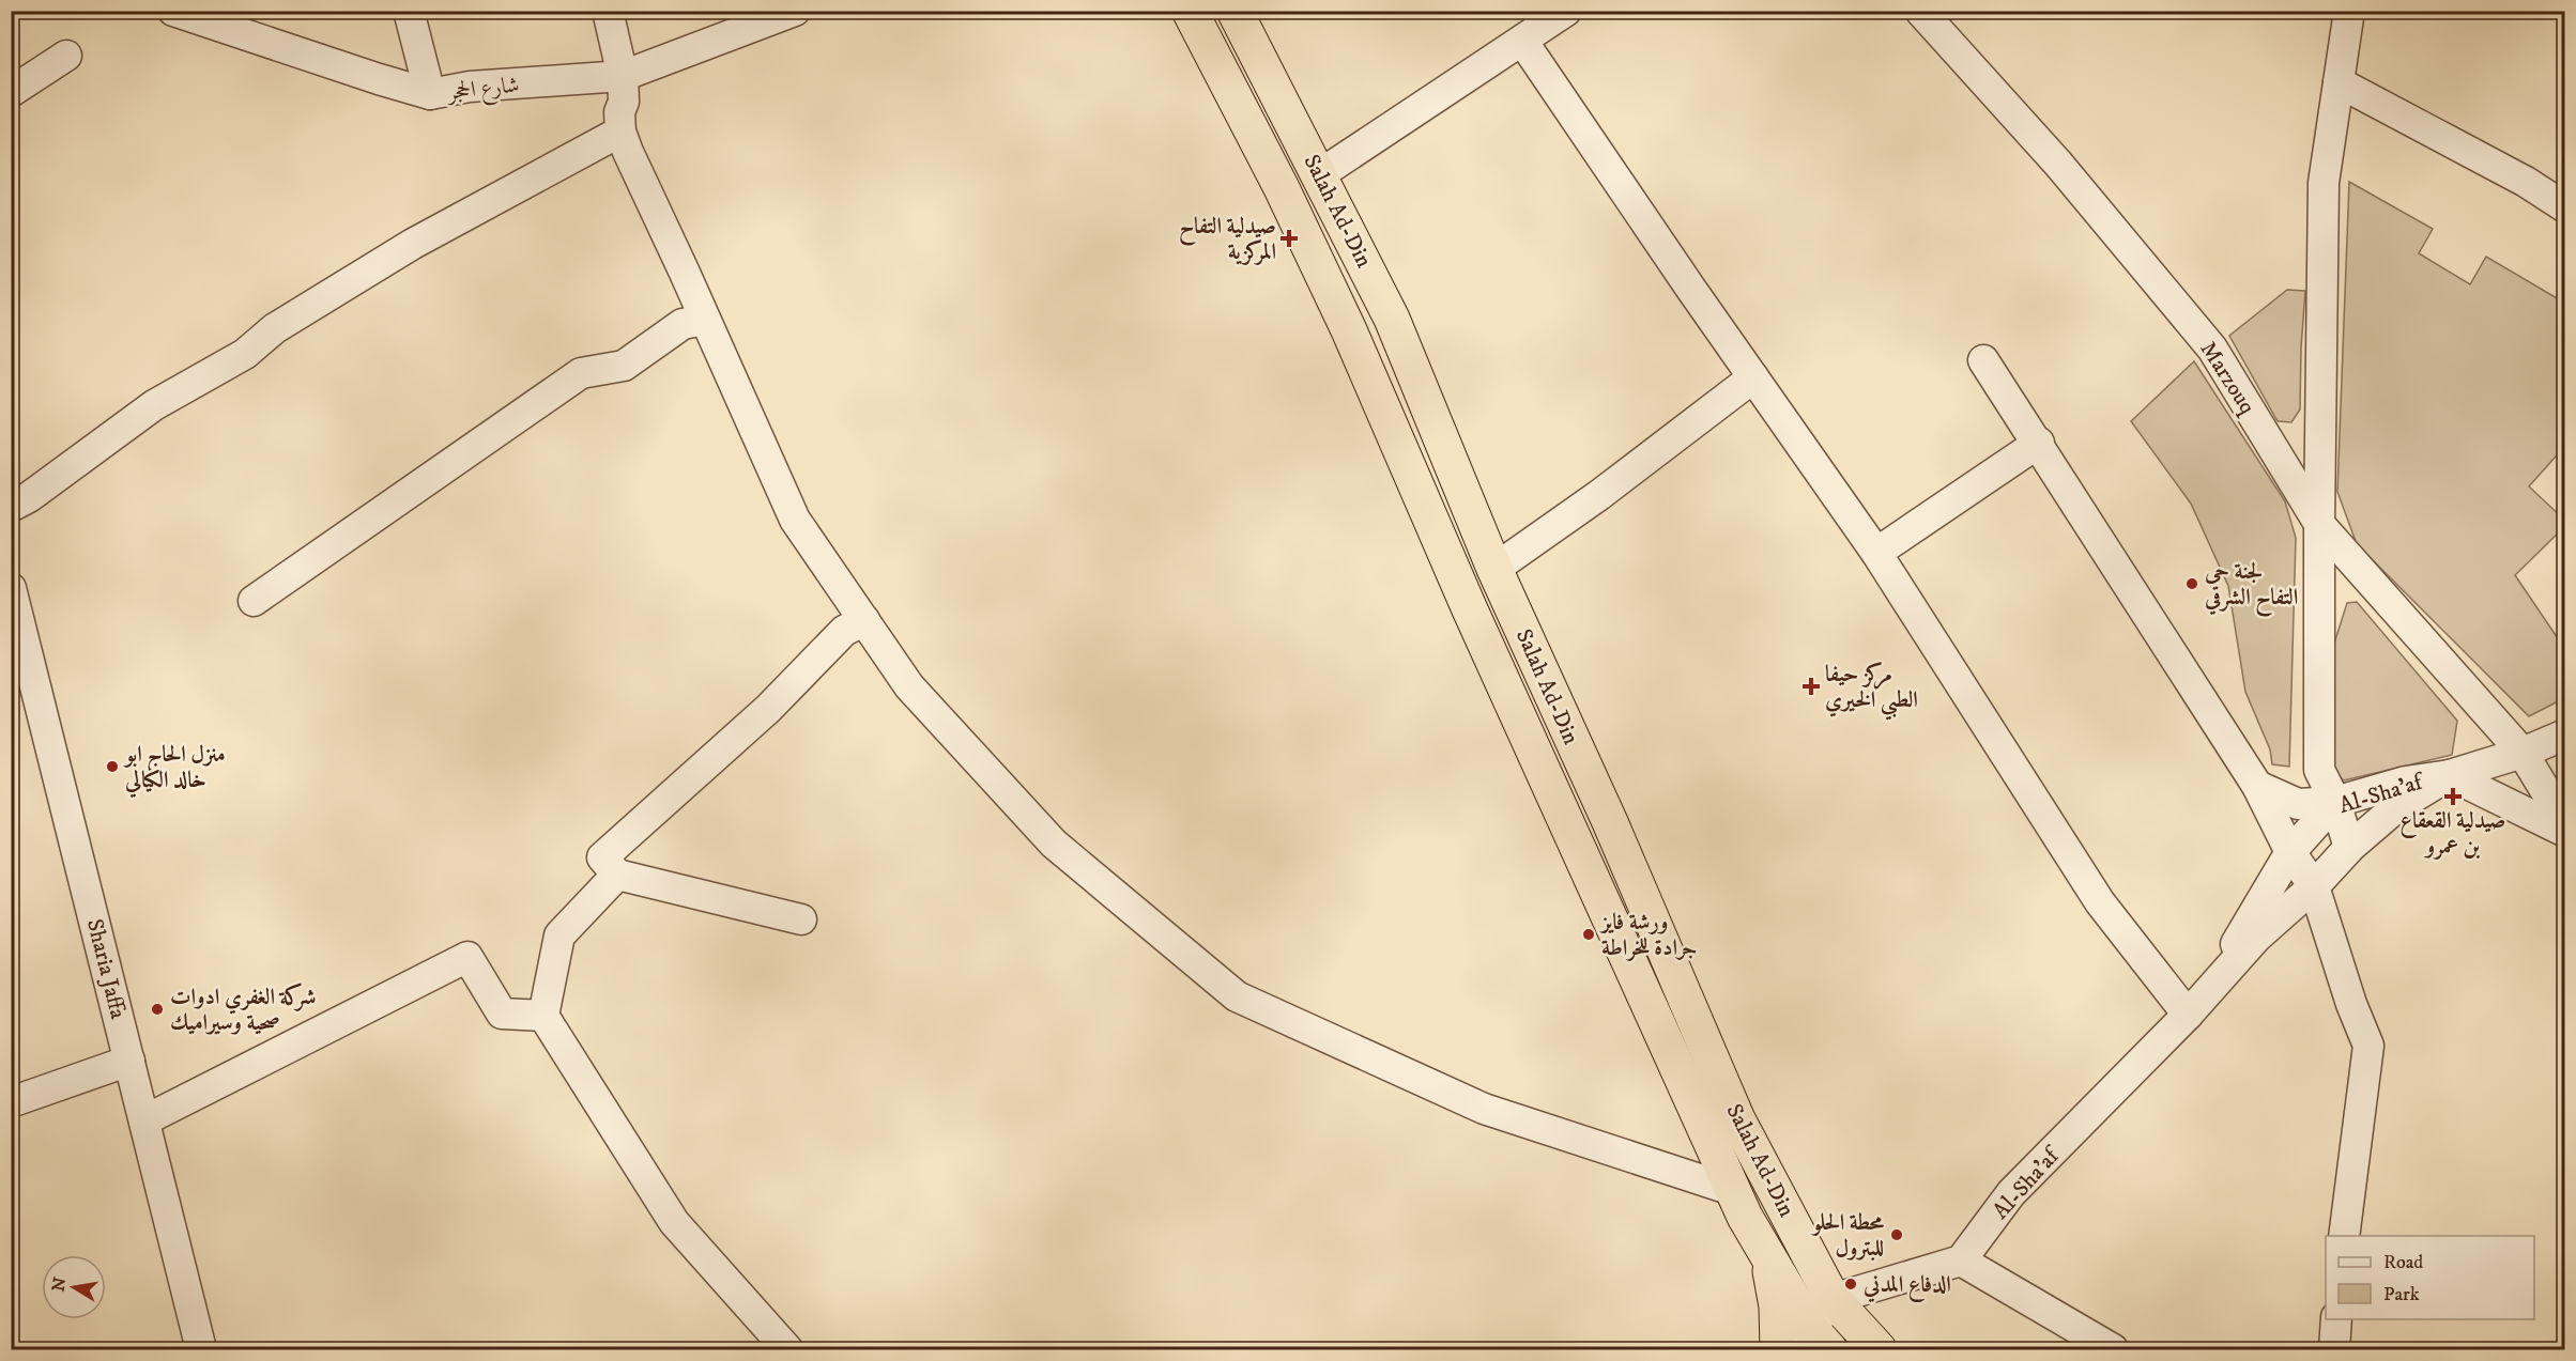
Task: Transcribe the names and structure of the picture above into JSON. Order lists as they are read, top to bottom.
{
  "streets": {
    "highway": ["Salah Ad-Din"],
    "street": [
      "شارع الحجر",
      "Marzouq",
      "Al-Sha'af",
      "Sharia Jaffa"
    ]
  },
  "crossings": [
    ["Marzouq", "Al-Sha'af"]
  ],
  "places": {
    "health": ["صيدلية التفاح المركزية", "مركز حيفا الطبي الخيري", "صيدلية القعقاع بن عمرو"],
    "other": [
      "لجنة حي التفاح الشرقي",
      "منزل الحاج ابو خالد الكيالي",
      "ورشة فايز جرادة للخراطة",
      "شركة الغفري ادوات صحية وسيراميك",
      "محطة الحلو للبترول",
      "الدفاع المدني"
    ]
  },
  "legend": ["Road", "Park"],
  "north": "left"
}
